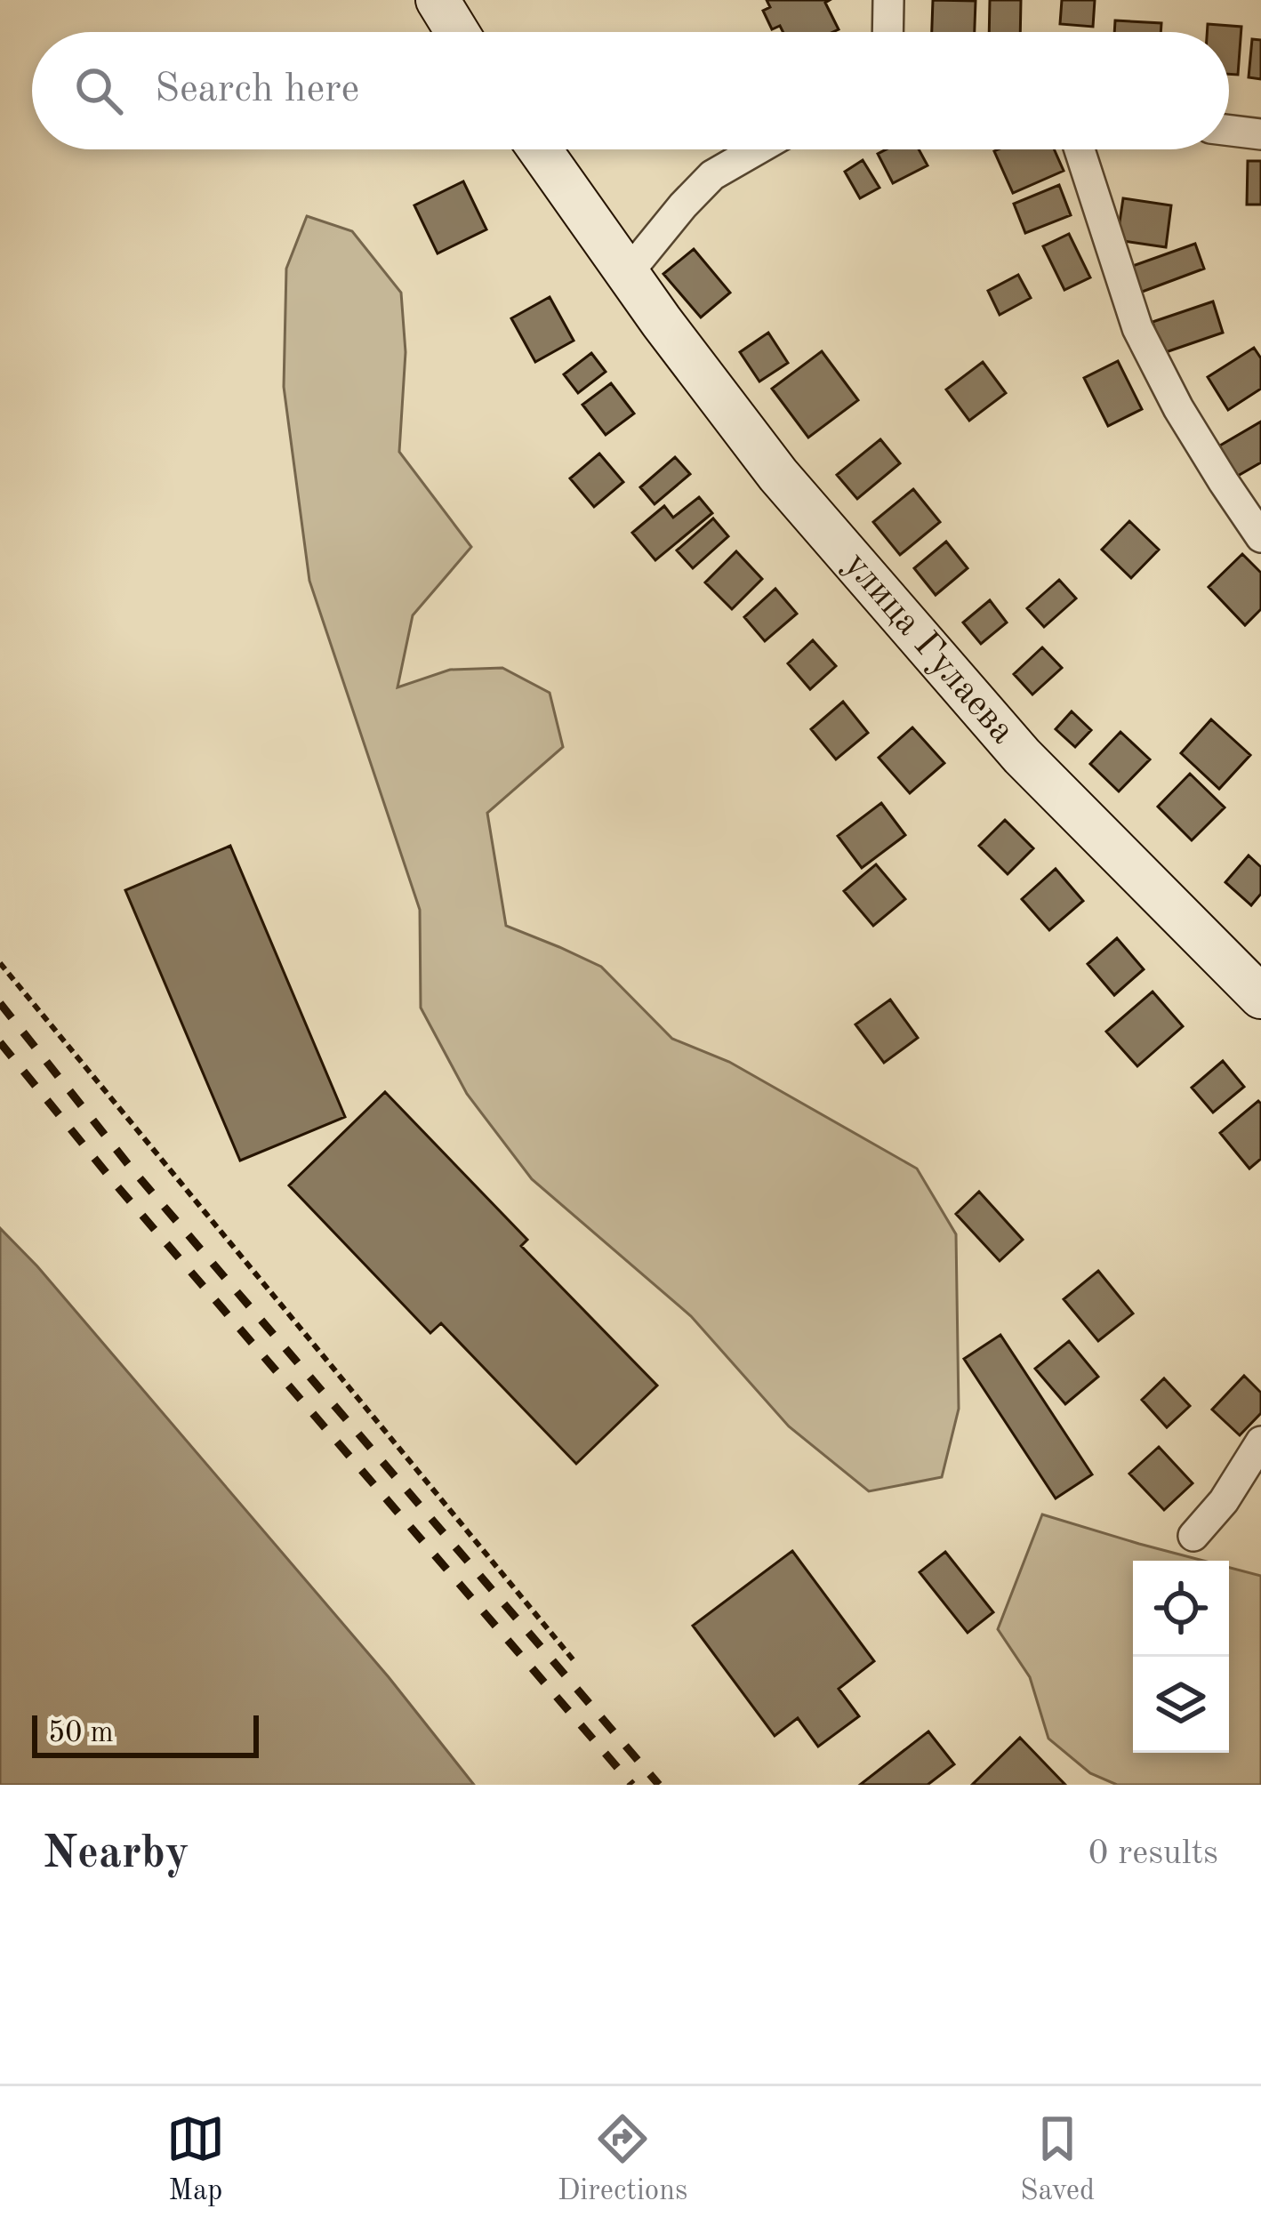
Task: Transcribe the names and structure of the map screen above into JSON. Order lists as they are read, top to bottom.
{
  "streets": {
    "main road": ["улица Гулаева"]
  },
  "scale_bar": "50 m",
  "page": {
    "search": "Search here",
    "scale": "50 m",
    "heading": ["Nearby", "0 results"],
    "nav": ["Map", "Directions", "Saved"]
  }
}
